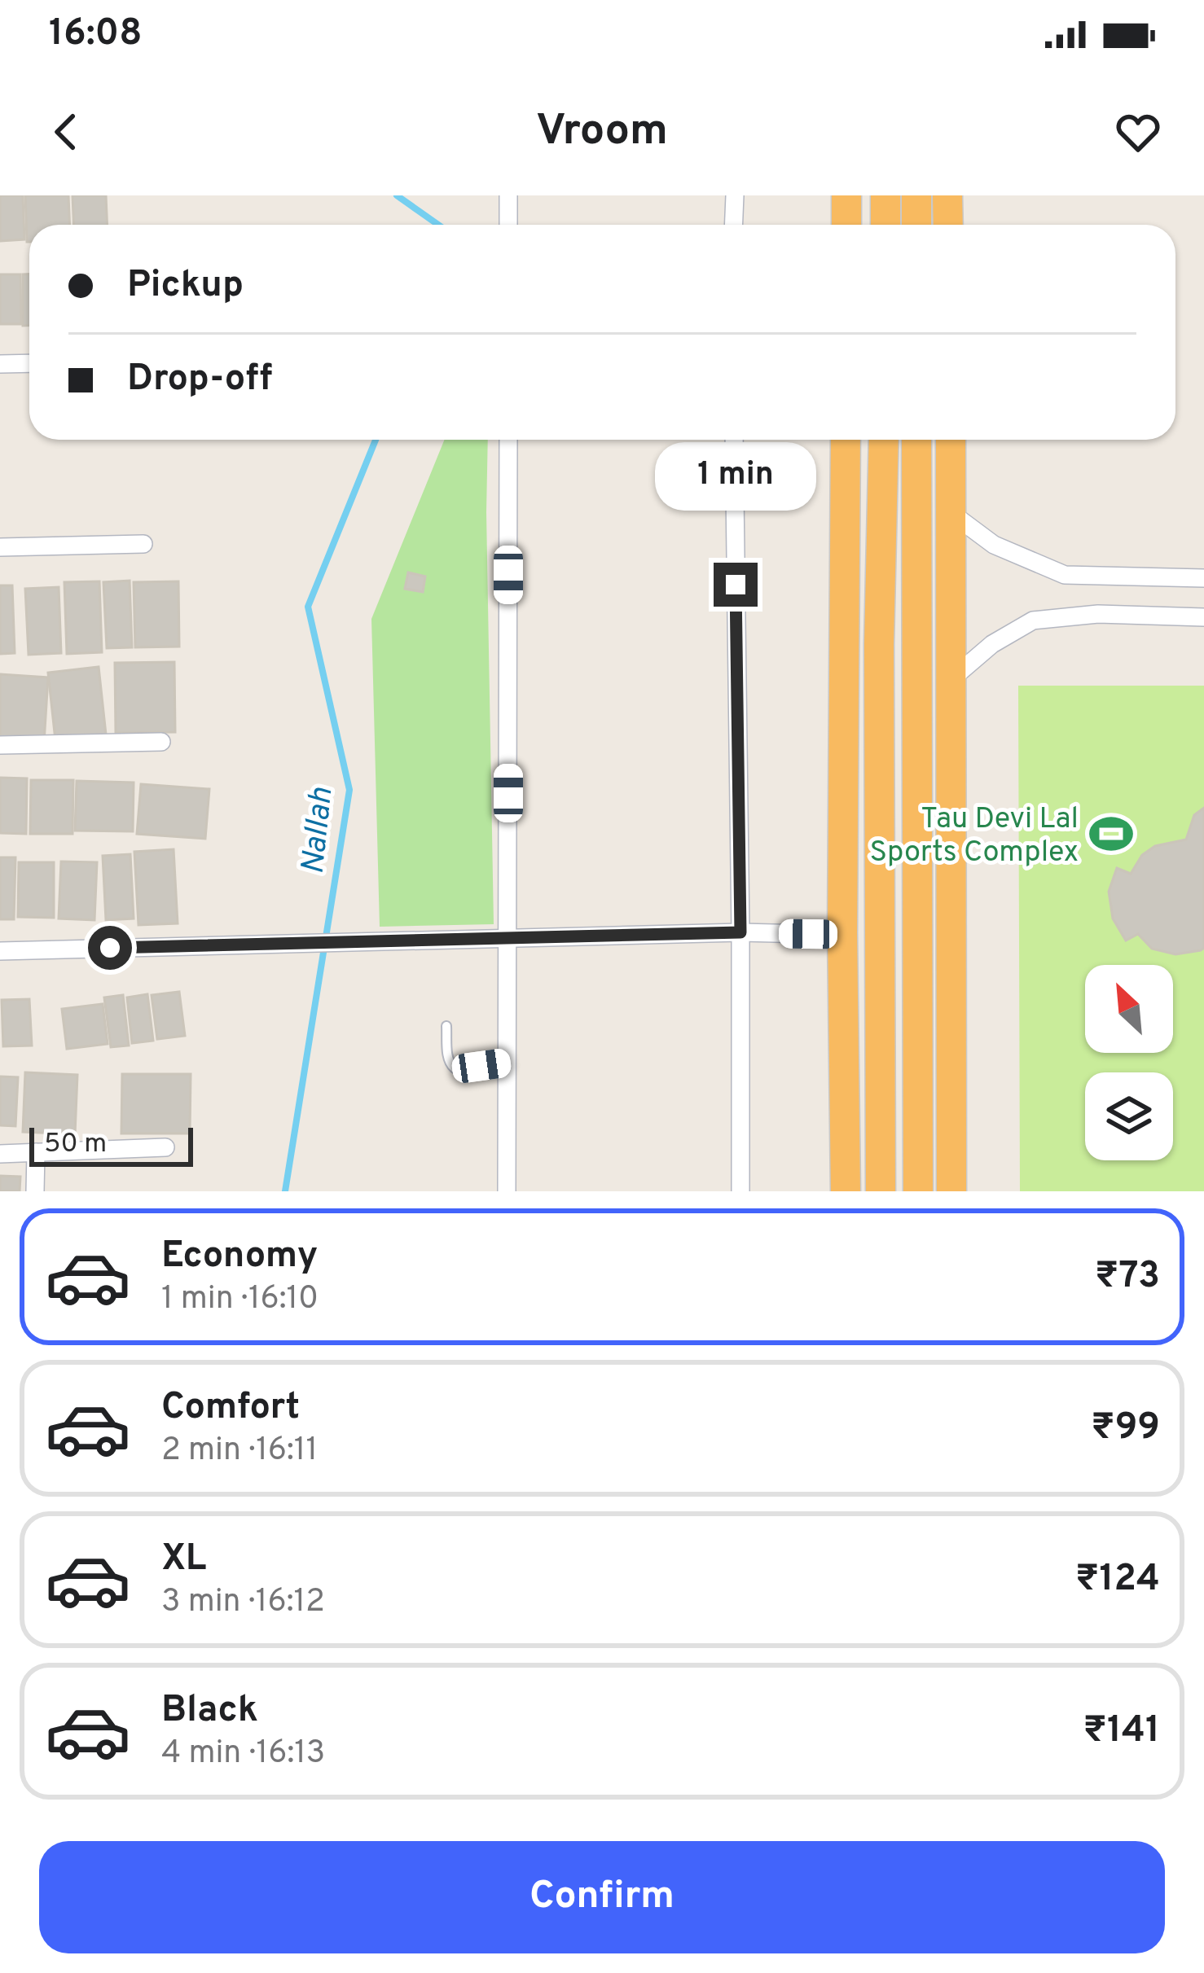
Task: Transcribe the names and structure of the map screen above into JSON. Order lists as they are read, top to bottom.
{
  "water": ["Nallah"],
  "places": {
    "sports": ["Tau Devi Lal Sports Complex"]
  },
  "scale_bar": "50 m",
  "north": "top left",
  "page": {
    "status": "16:08",
    "header": "Vroom",
    "banner": ["Pickup", "Drop-off"],
    "bubble": "1 min",
    "scale": "50 m",
    "list": [
      {
        "name": "Economy",
        "note": "1 min · 16:10",
        "value": "₹73"
      },
      {
        "name": "Comfort",
        "note": "2 min · 16:11",
        "value": "₹99"
      },
      {
        "name": "XL",
        "note": "3 min · 16:12",
        "value": "₹124"
      },
      {
        "name": "Black",
        "note": "4 min · 16:13",
        "value": "₹141"
      }
    ],
    "buttons": "Confirm"
  }
}
